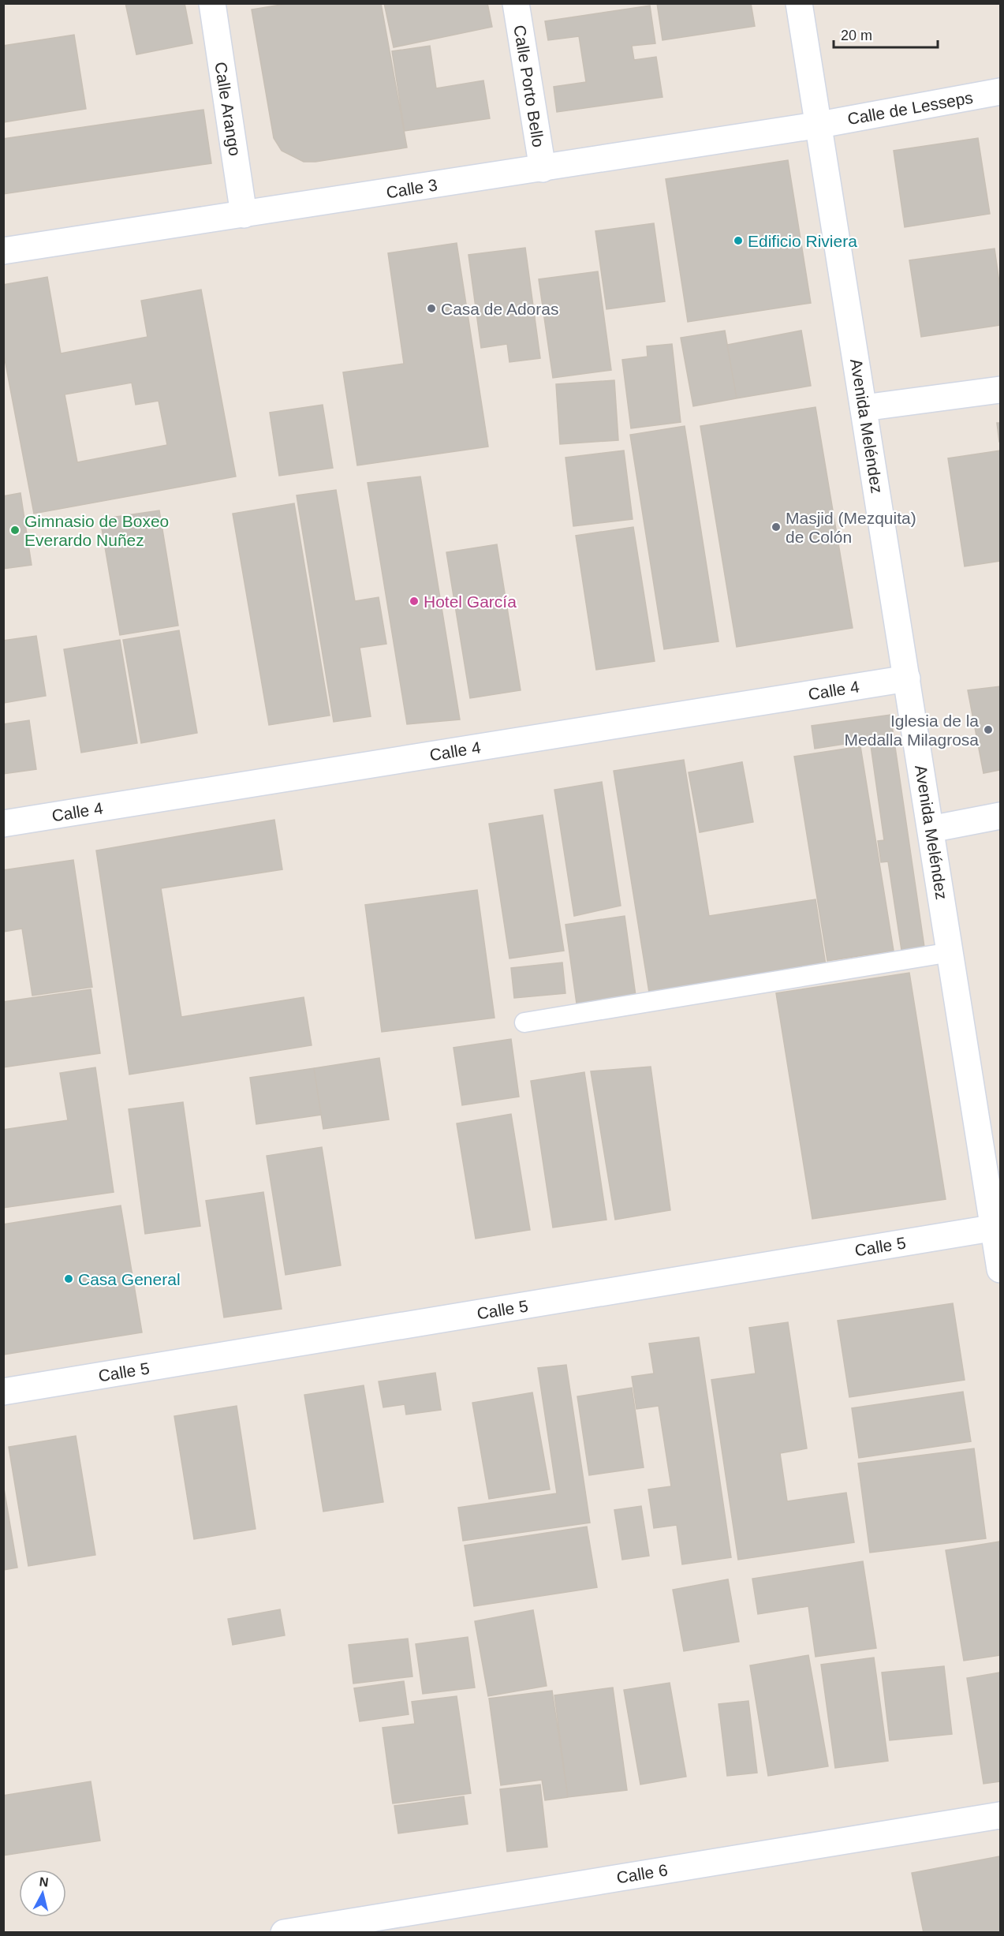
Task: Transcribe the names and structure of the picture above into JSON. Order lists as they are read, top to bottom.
{
  "streets": {
    "street": [
      "Calle Porto Bello",
      "Calle de Lesseps",
      "Calle Arango",
      "Calle 3",
      "Avenida Meléndez",
      "Calle 4",
      "Calle 5",
      "Calle 6"
    ]
  },
  "crossings": [
    ["Calle Porto Bello", "Calle 3"],
    ["Calle de Lesseps", "Calle 3"],
    ["Calle de Lesseps", "Avenida Meléndez"],
    ["Calle Arango", "Calle 3"],
    ["Calle 3", "Avenida Meléndez"],
    ["Avenida Meléndez", "Calle 4"],
    ["Avenida Meléndez", "Calle 5"]
  ],
  "places": [
    "Edificio Riviera",
    "Casa de Adoras",
    "Masjid (Mezquita) de Colón",
    "Gimnasio de Boxeo Everardo Nuñez",
    "Hotel García",
    "Iglesia de la Medalla Milagrosa",
    "Casa General"
  ],
  "scale_bar": "20 m",
  "north": "top"
}
